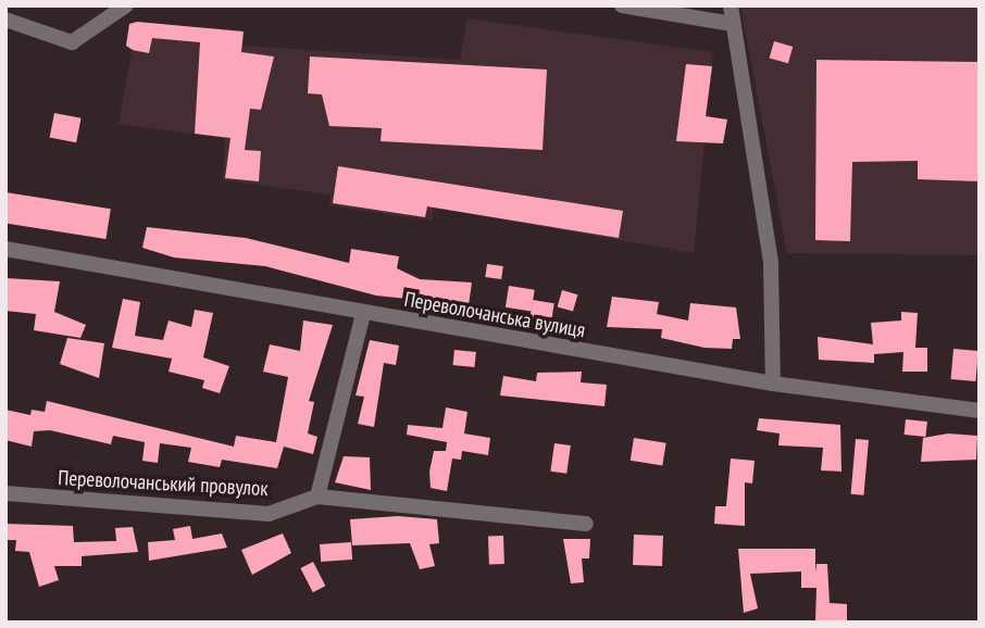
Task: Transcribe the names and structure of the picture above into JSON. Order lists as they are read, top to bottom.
{
  "streets": {
    "street": ["Переволочанська вулиця", "Переволочанський провулок"]
  }
}
